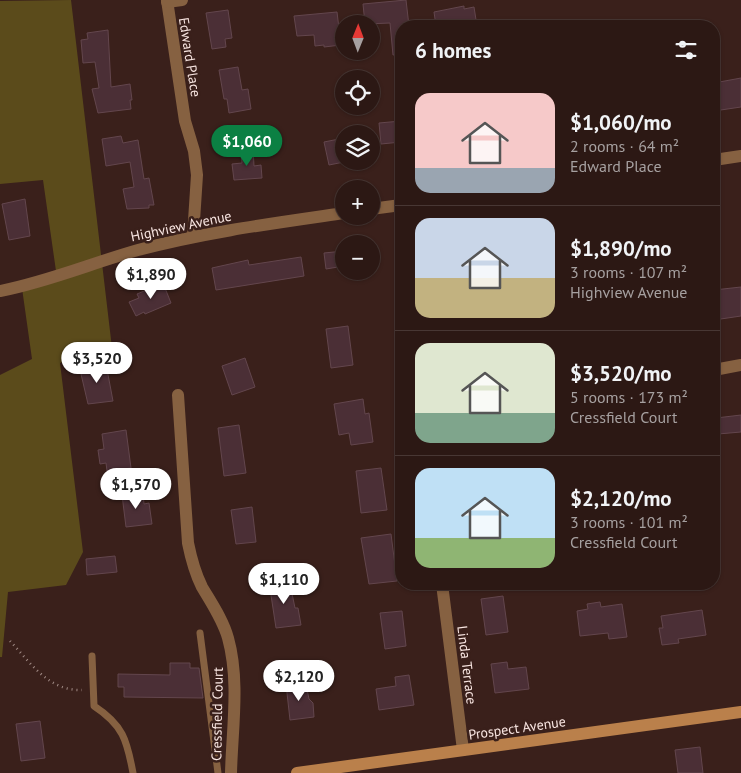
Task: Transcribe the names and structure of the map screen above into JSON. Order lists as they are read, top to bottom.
{
  "streets": {
    "main road": ["Prospect Avenue"],
    "street": [
      "Edward Place",
      "Highview Avenue",
      "Linda Terrace",
      "Cressfield Court"
    ]
  },
  "crossings": [
    ["Edward Place", "Highview Avenue"],
    ["Linda Terrace", "Prospect Avenue"]
  ],
  "north": "top",
  "page": {
    "map_buttons": ["+", "−"],
    "heading": "6 homes",
    "list": [
      {
        "name": "$1,060/mo",
        "note": "2 rooms · 64 m² · Edward Place"
      },
      {
        "name": "$1,890/mo",
        "note": "3 rooms · 107 m² · Highview Avenue"
      },
      {
        "name": "$3,520/mo",
        "note": "5 rooms · 173 m² · Cressfield Court"
      },
      {
        "name": "$2,120/mo",
        "note": "3 rooms · 101 m² · Cressfield Court"
      }
    ],
    "price": [
      "$1,060",
      "$1,890",
      "$3,520",
      "$1,570",
      "$1,110",
      "$2,120"
    ]
  }
}
